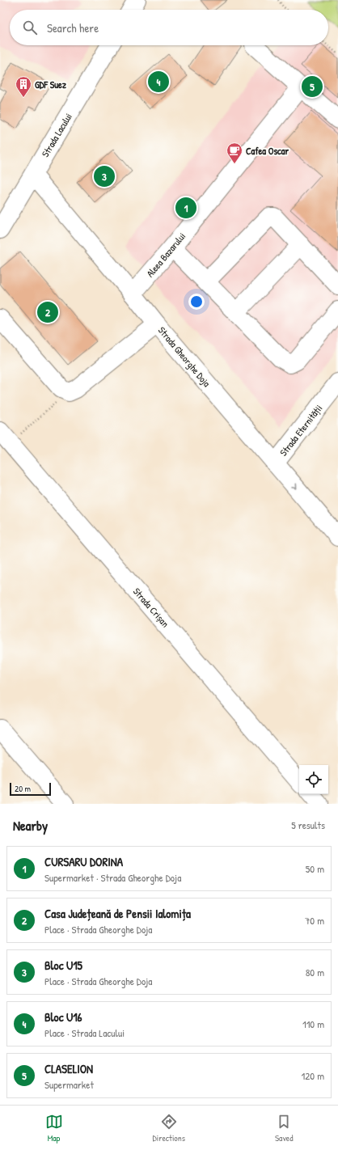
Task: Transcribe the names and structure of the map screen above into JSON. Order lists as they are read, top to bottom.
{
  "streets": {
    "street": [
      "Strada Lacului",
      "Aleea Bazarului",
      "Strada Gheorghe Doja",
      "Strada Eternității",
      "Strada Crișan"
    ]
  },
  "crossings": [
    ["Strada Lacului", "Strada Gheorghe Doja"],
    ["Aleea Bazarului", "Strada Gheorghe Doja"],
    ["Strada Gheorghe Doja", "Strada Eternității"]
  ],
  "places": {
    "building": ["GDF Suez"],
    "cafe": ["Cafea Oscar"]
  },
  "scale_bar": "20 m",
  "page": {
    "search": "Search here",
    "pins": [
      "4",
      "5",
      "3",
      "1",
      "2"
    ],
    "scale": "20 m",
    "heading": ["Nearby", "5 results"],
    "list": [
      {
        "mark": "1",
        "name": "CURSARU DORINA",
        "note": "Supermarket · Strada Gheorghe Doja",
        "value": "50 m"
      },
      {
        "mark": "2",
        "name": "Casa Județeană de Pensii Ialomița",
        "note": "Place · Strada Gheorghe Doja",
        "value": "70 m"
      },
      {
        "mark": "3",
        "name": "Bloc U15",
        "note": "Place · Strada Gheorghe Doja",
        "value": "80 m"
      },
      {
        "mark": "4",
        "name": "Bloc U16",
        "note": "Place · Strada Lacului",
        "value": "110 m"
      },
      {
        "mark": "5",
        "name": "CLASELION",
        "note": "Supermarket",
        "value": "120 m"
      }
    ],
    "nav": ["Map", "Directions", "Saved"]
  }
}
